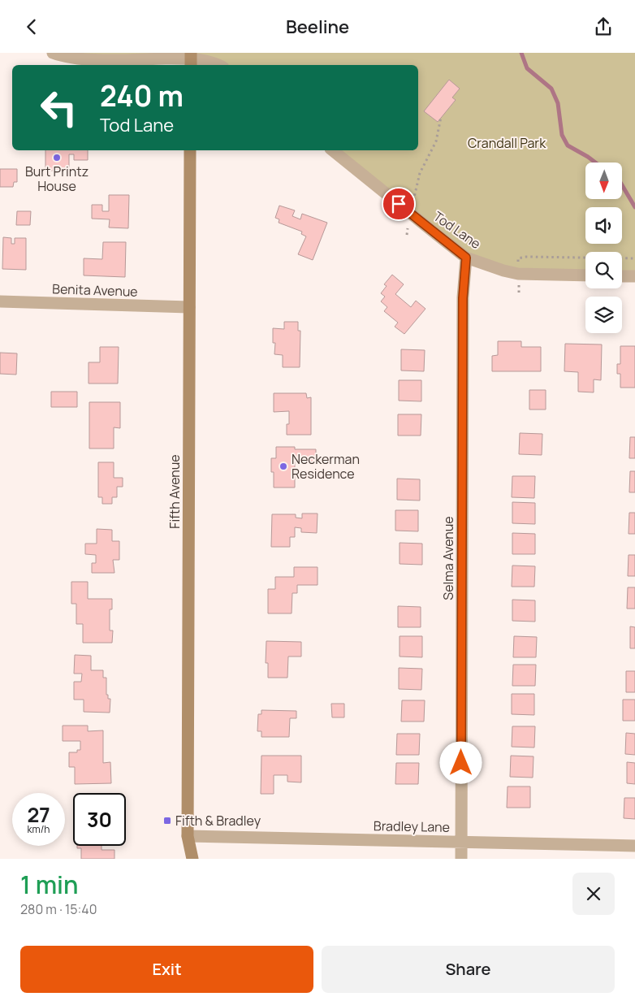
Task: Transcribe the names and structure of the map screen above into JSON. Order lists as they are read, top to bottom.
{
  "streets": {
    "street": [
      "Tod Lane",
      "Benita Avenue",
      "Fifth Avenue",
      "Selma Avenue",
      "Bradley Lane"
    ]
  },
  "crossings": [
    ["Tod Lane", "Selma Avenue"],
    ["Benita Avenue", "Fifth Avenue"],
    ["Fifth Avenue", "Bradley Lane"],
    ["Selma Avenue", "Bradley Lane"]
  ],
  "parks": ["Crandall Park"],
  "places": {
    "other": ["Burt Printz House", "Neckerman Residence"],
    "transit": ["Fifth & Bradley"]
  },
  "north": "bottom",
  "page": {
    "header": "Beeline",
    "turn": ["240 m", "Tod Lane"],
    "speed": "27 km/h",
    "limit": "30",
    "heading": ["1 min", "280 m · 15:40"],
    "buttons": ["Exit", "Share"]
  }
}
